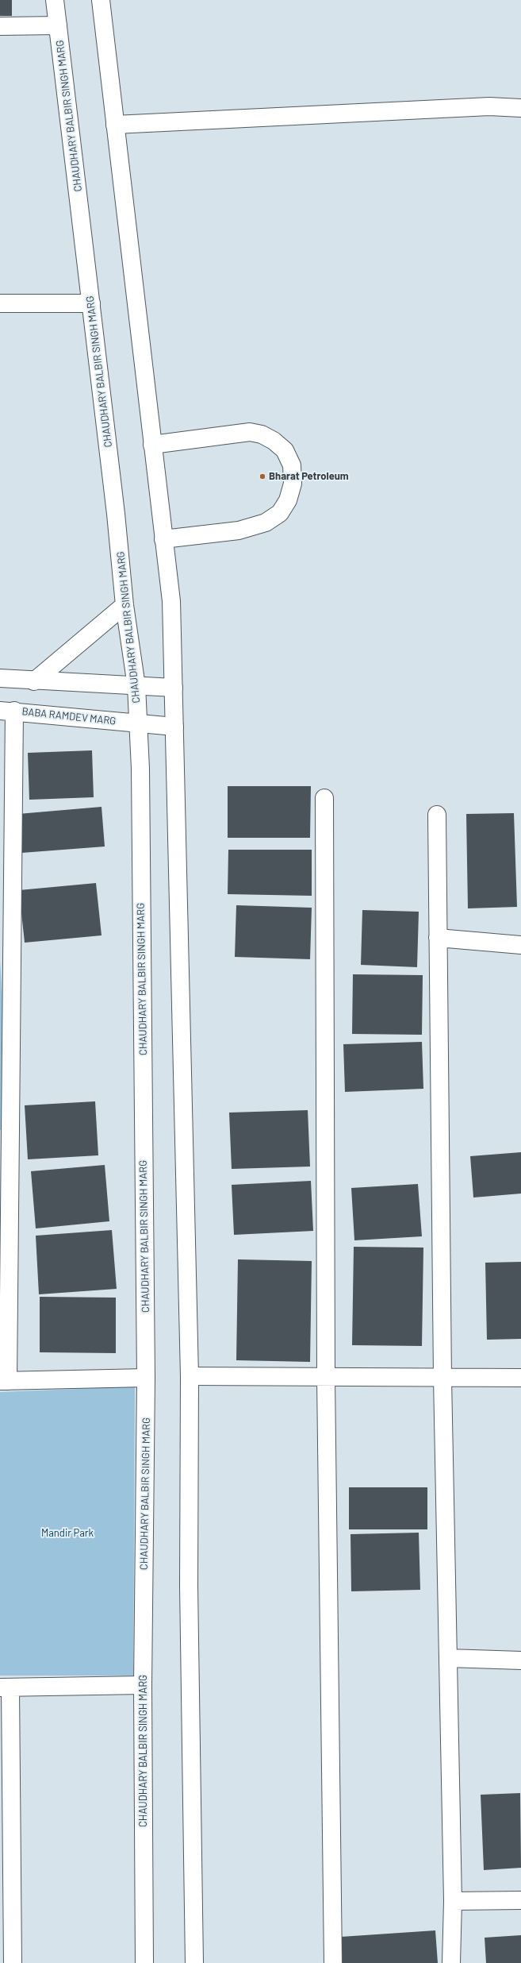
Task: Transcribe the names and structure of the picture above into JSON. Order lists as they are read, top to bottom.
{
  "streets": {
    "street": ["CHAUDHARY BALBIR SINGH MARG", "BABA RAMDEV MARG"]
  },
  "crossings": [
    ["CHAUDHARY BALBIR SINGH MARG", "BABA RAMDEV MARG"]
  ],
  "parks": ["Mandir Park"],
  "places": ["Bharat Petroleum"]
}
